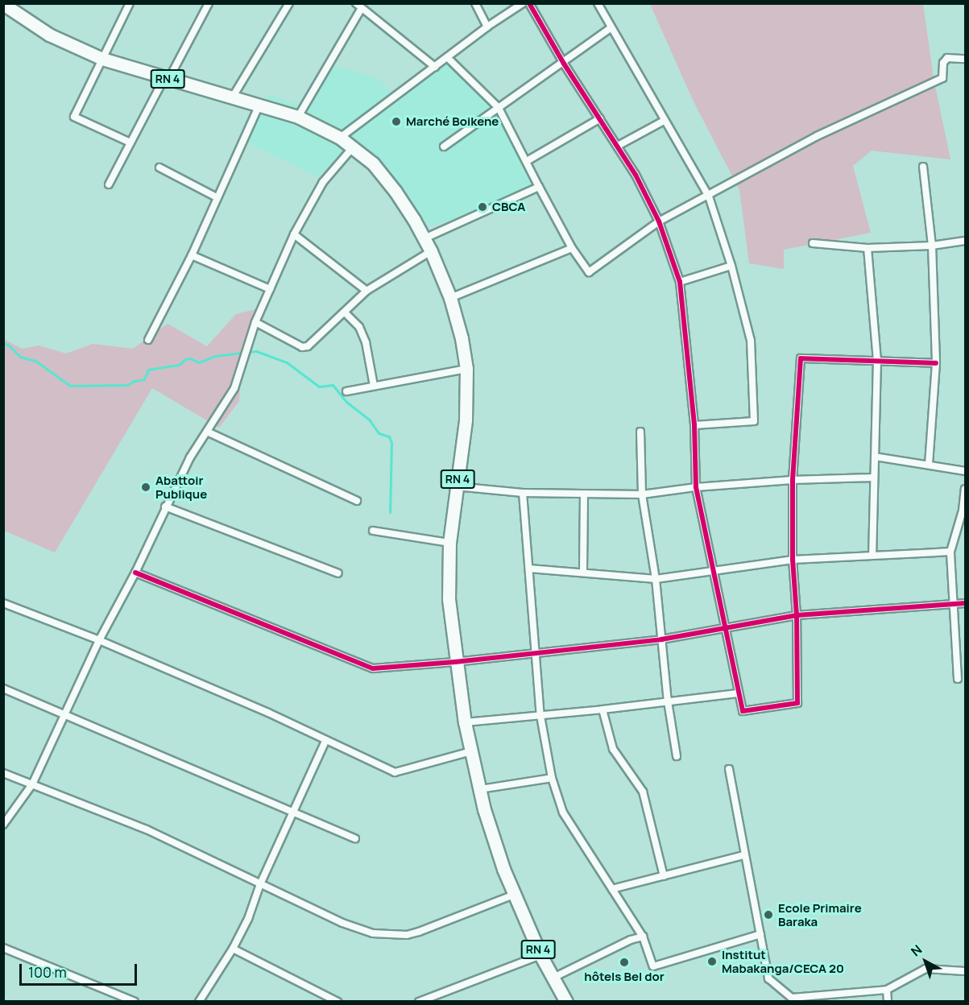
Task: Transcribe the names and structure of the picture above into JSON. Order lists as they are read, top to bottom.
{
  "streets": {
    "highway": ["RN 4"]
  },
  "places": [
    "Marché Boikene",
    "CBCA",
    "Abattoir Publique",
    "Ecole Primaire Baraka",
    "Institut Mabakanga/CECA 20",
    "hôtels Bel dor"
  ],
  "scale_bar": "100 m",
  "north": "top left"
}
